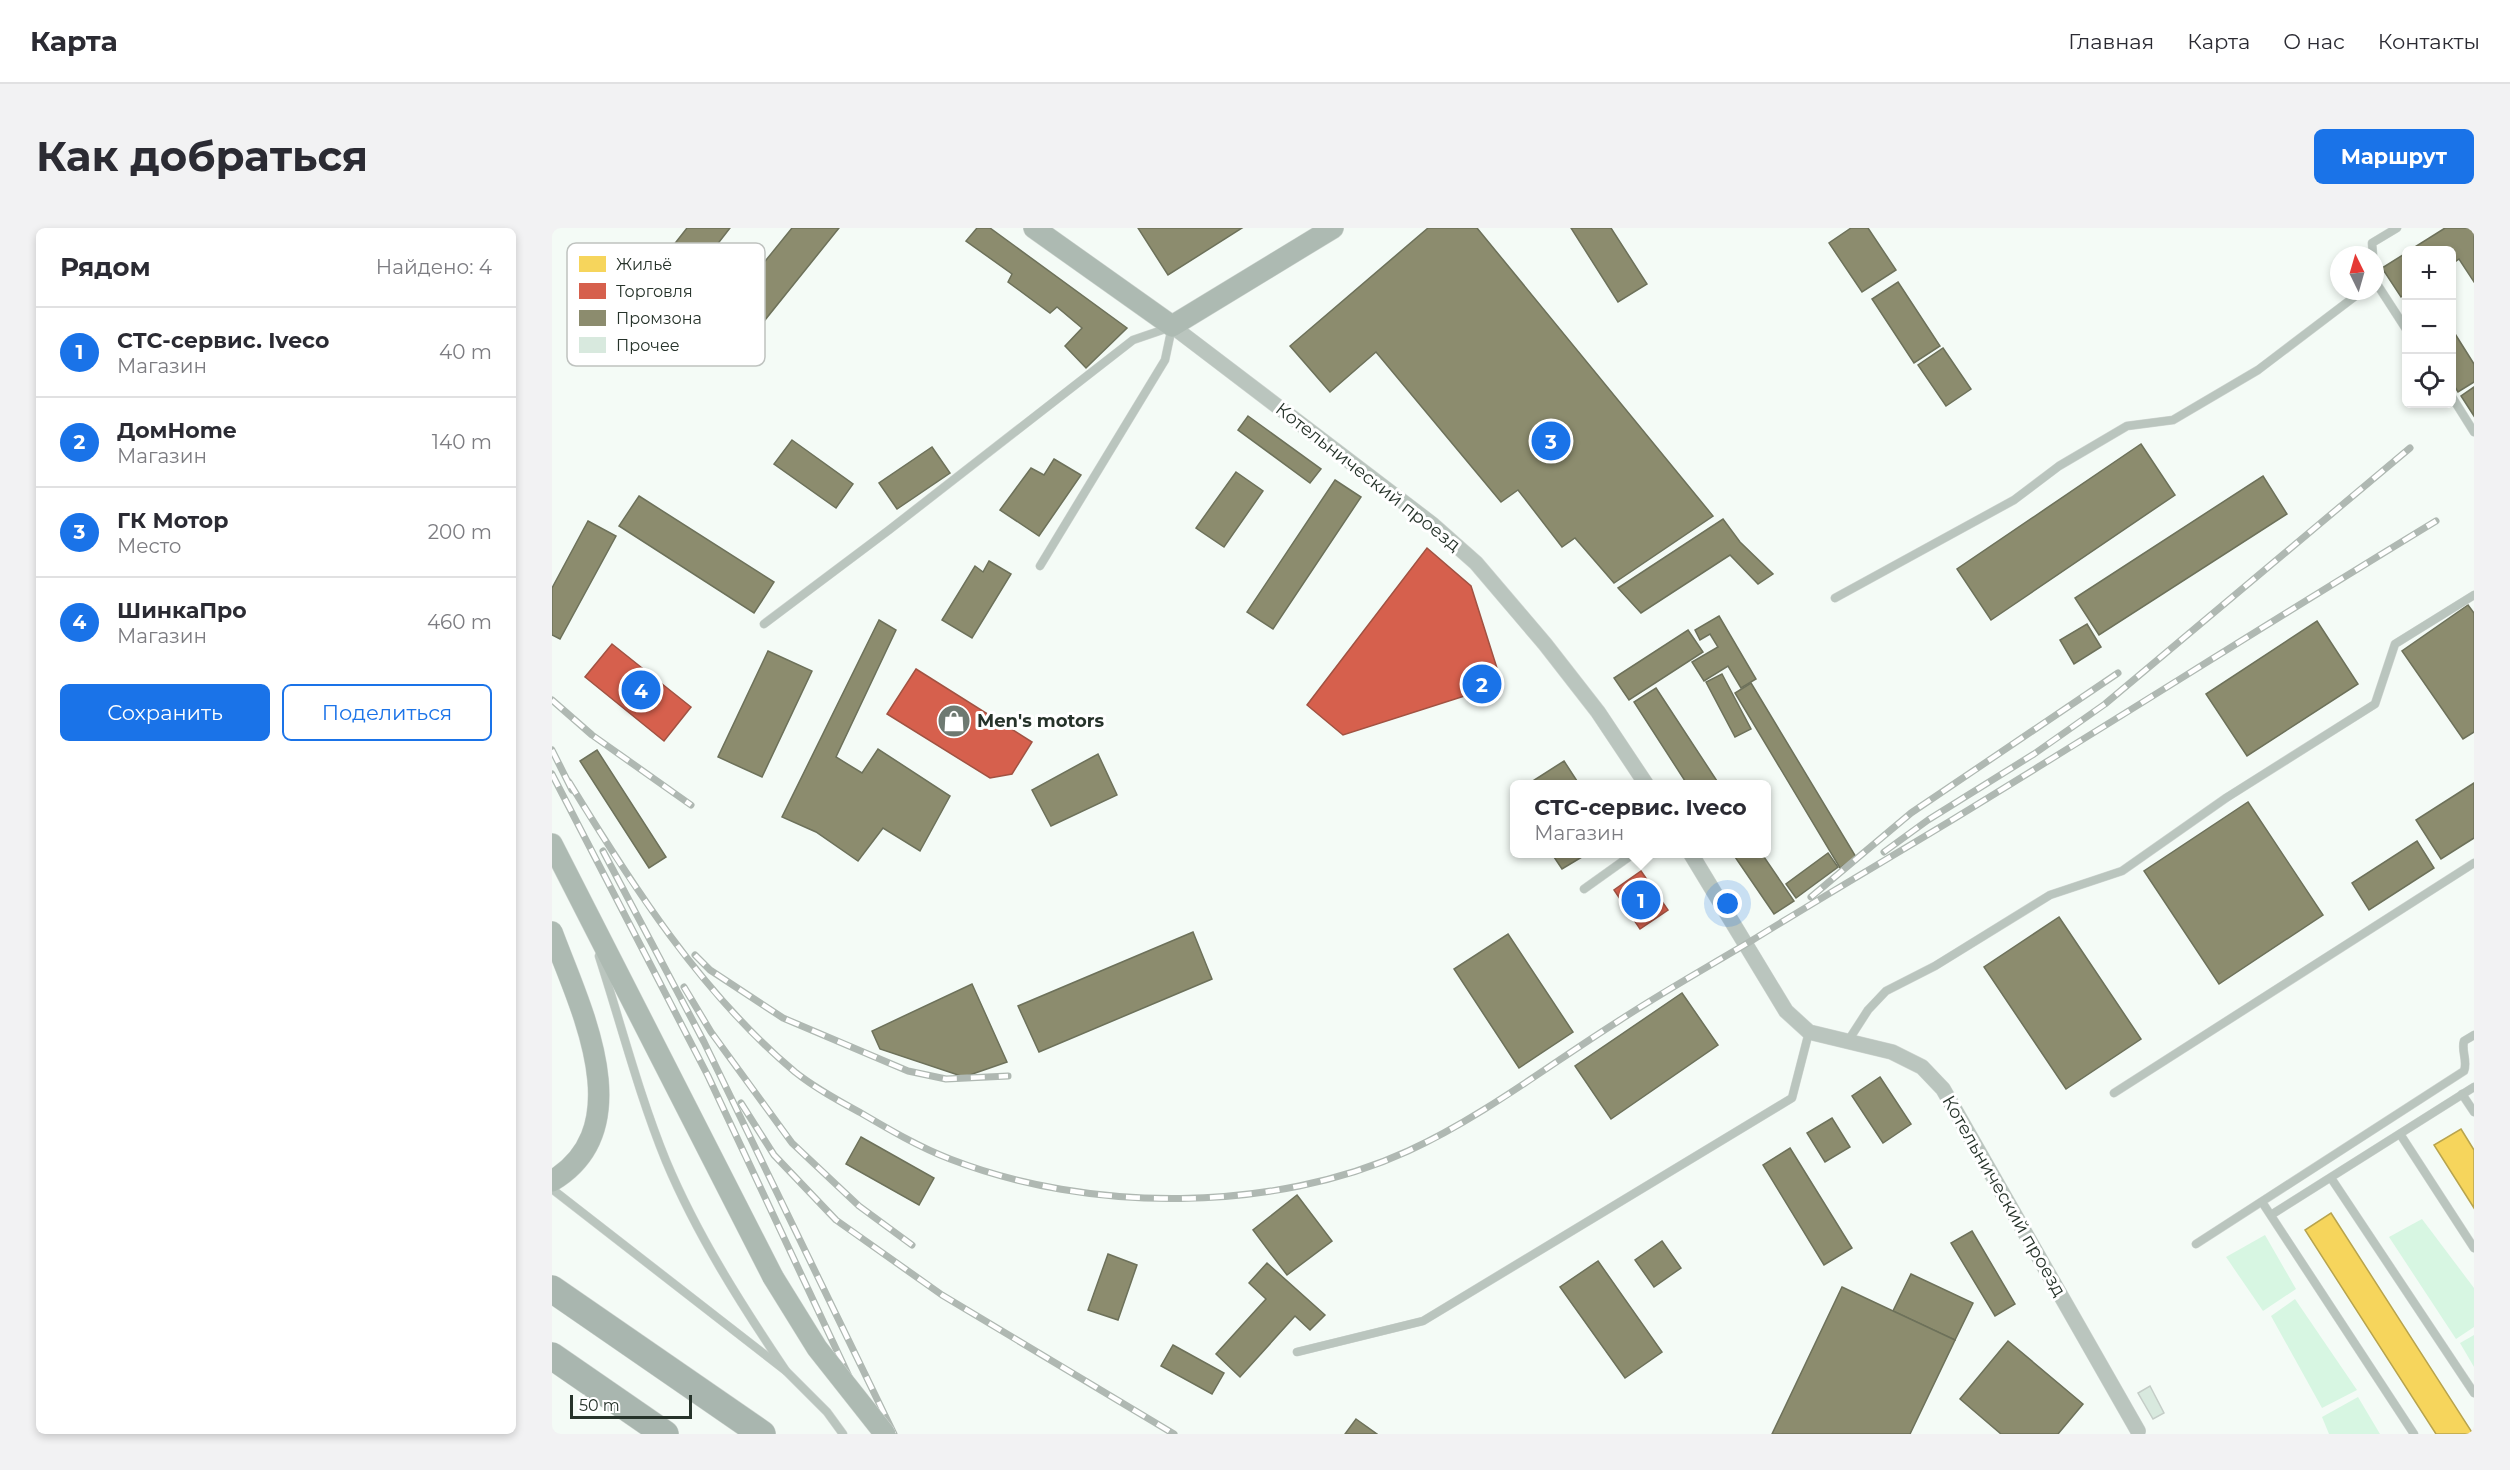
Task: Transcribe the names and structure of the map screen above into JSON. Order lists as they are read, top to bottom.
{
  "streets": {
    "main road": ["Котельнический проезд"]
  },
  "places": {
    "shop": ["Men's motors"]
  },
  "legend": [
    "Жильё",
    "Торговля",
    "Промзона",
    "Прочее"
  ],
  "scale_bar": "50 m",
  "north": "top",
  "page": {
    "header": "Карта",
    "nav": [
      "Главная",
      "Карта",
      "О нас",
      "Контакты"
    ],
    "buttons": [
      "Маршрут",
      ["Сохранить", "Поделиться"]
    ],
    "title": "Как добраться",
    "heading": ["Рядом", "Найдено: 4"],
    "map_buttons": ["+", "−"],
    "list": [
      {
        "mark": "1",
        "name": "СТС-сервис. Iveco",
        "note": "Магазин",
        "value": "40 m"
      },
      {
        "mark": "2",
        "name": "ДомHome",
        "note": "Магазин",
        "value": "140 m"
      },
      {
        "mark": "3",
        "name": "ГК Мотор",
        "note": "Место",
        "value": "200 m"
      },
      {
        "mark": "4",
        "name": "ШинкаПро",
        "note": "Магазин",
        "value": "460 m"
      }
    ],
    "pins": [
      "3",
      "2",
      "4",
      "1"
    ],
    "popup": ["СТС-сервис. Iveco", "Магазин"],
    "scale": "50 m"
  }
}
